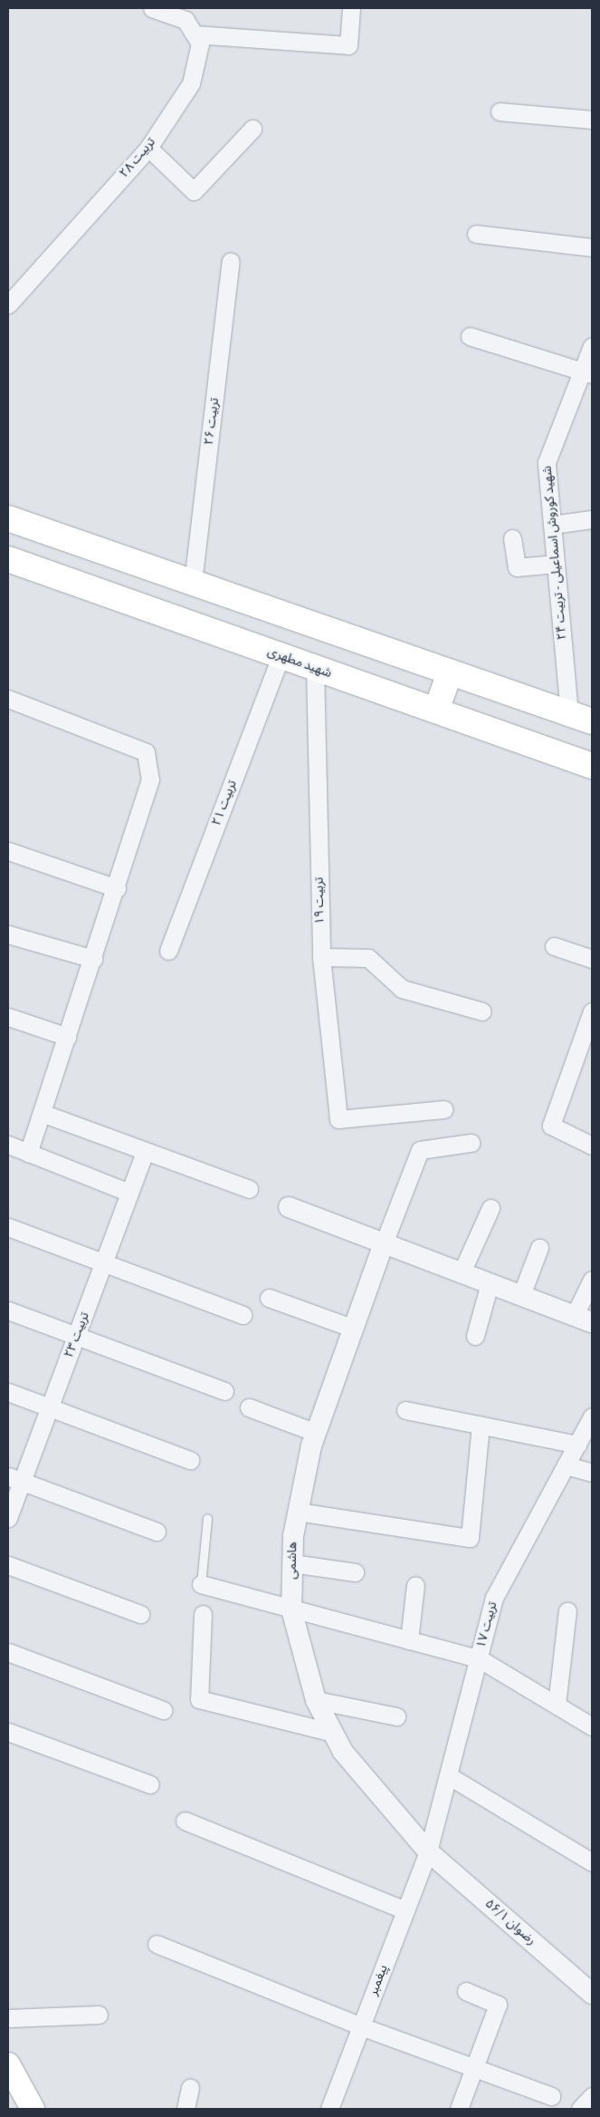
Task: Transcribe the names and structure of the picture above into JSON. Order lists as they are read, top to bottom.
{
  "streets": {
    "main road": ["شهید مطهری"],
    "street": [
      "تربیت ۲۸",
      "تربیت ۲۶",
      "شهید کوروش اسماعیلی - تربیت ۲۴",
      "تربیت ۲۱",
      "تربیت ۱۹",
      "تربیت ۲۳",
      "هاشمی",
      "تربیت ۱۷",
      "رضوان ۵۶/۱",
      "پیغمبر"
    ]
  },
  "crossings": [
    ["شهید مطهری", "تربیت ۲۱"],
    ["شهید مطهری", "تربیت ۱۹"],
    ["هاشمی", "تربیت ۱۷"],
    ["هاشمی", "رضوان ۵۶/۱"],
    ["هاشمی", "پیغمبر"],
    ["تربیت ۱۷", "رضوان ۵۶/۱"],
    ["تربیت ۱۷", "پیغمبر"],
    ["رضوان ۵۶/۱", "پیغمبر"]
  ]
}
